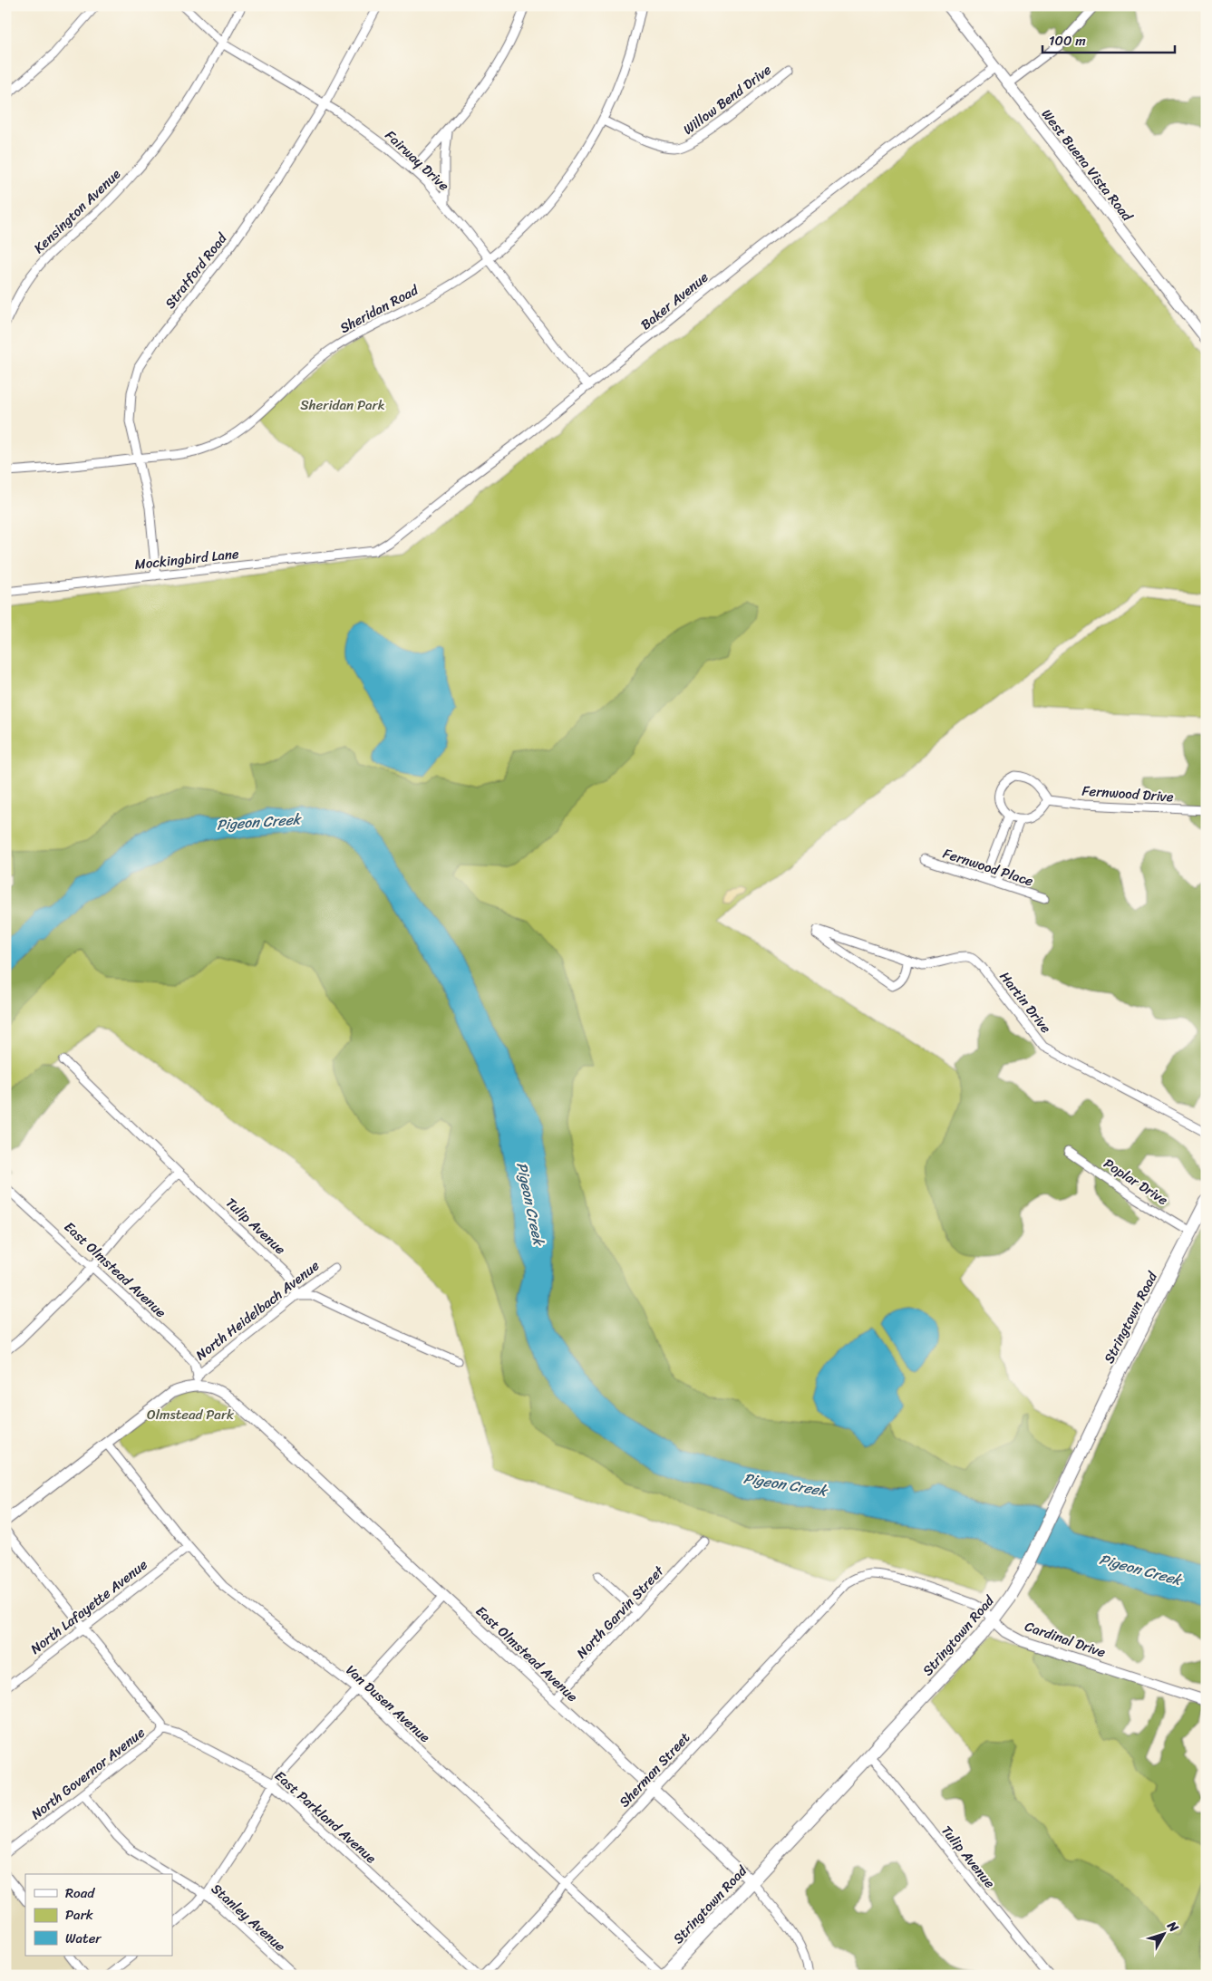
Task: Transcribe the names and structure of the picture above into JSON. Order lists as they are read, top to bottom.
{
  "streets": {
    "main road": ["Stringtown Road"],
    "street": [
      "Willow Bend Drive",
      "Fairway Drive",
      "West Buena Vista Road",
      "Kensington Avenue",
      "Stratford Road",
      "Baker Avenue",
      "Sheridan Road",
      "Mockingbird Lane",
      "Fernwood Drive",
      "Fernwood Place",
      "Hartin Drive",
      "Poplar Drive",
      "Tulip Avenue",
      "East Olmstead Avenue",
      "North Heidelbach Avenue",
      "North Lafayette Avenue",
      "North Garvin Street",
      "Cardinal Drive",
      "Van Dusen Avenue",
      "Sherman Street",
      "North Governor Avenue",
      "East Parkland Avenue",
      "Stanley Avenue"
    ]
  },
  "crossings": [
    ["Willow Bend Drive", "Sheridan Road"],
    ["Fairway Drive", "Kensington Avenue"],
    ["Fairway Drive", "Stratford Road"],
    ["Fairway Drive", "Baker Avenue"],
    ["Fairway Drive", "Sheridan Road"],
    ["West Buena Vista Road", "Baker Avenue"],
    ["Stratford Road", "Sheridan Road"],
    ["Stratford Road", "Mockingbird Lane"],
    ["Baker Avenue", "Mockingbird Lane"],
    ["Poplar Drive", "Stringtown Road"],
    ["Tulip Avenue", "North Heidelbach Avenue"],
    ["Tulip Avenue", "Stringtown Road"],
    ["East Olmstead Avenue", "North Heidelbach Avenue"],
    ["East Olmstead Avenue", "Stringtown Road"],
    ["East Olmstead Avenue", "North Garvin Street"],
    ["East Olmstead Avenue", "Sherman Street"],
    ["North Heidelbach Avenue", "Van Dusen Avenue"],
    ["Stringtown Road", "Cardinal Drive"],
    ["Stringtown Road", "Van Dusen Avenue"],
    ["North Lafayette Avenue", "Van Dusen Avenue"],
    ["Cardinal Drive", "Sherman Street"],
    ["Van Dusen Avenue", "Sherman Street"],
    ["North Governor Avenue", "East Parkland Avenue"],
    ["North Governor Avenue", "Stanley Avenue"]
  ],
  "water": ["Pigeon Creek"],
  "parks": ["Sheridan Park", "Olmstead Park"],
  "legend": ["Road", "Park", "Water"],
  "scale_bar": "100 m",
  "north": "top right"
}
